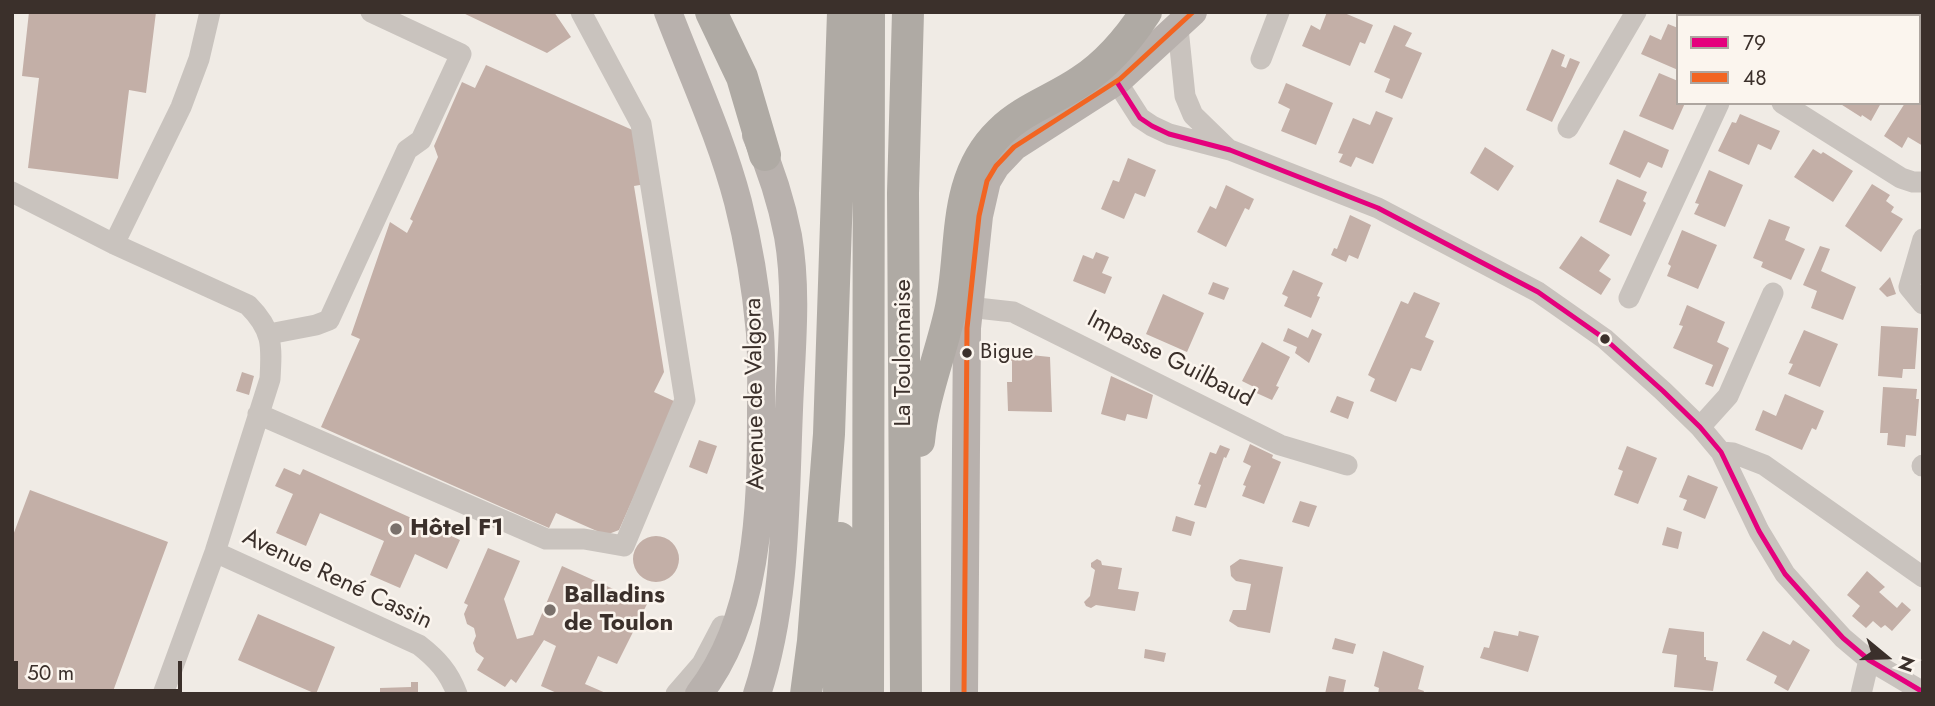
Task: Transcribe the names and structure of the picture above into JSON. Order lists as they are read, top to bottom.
{
  "streets": {
    "highway": ["La Toulonnaise"],
    "main road": ["Avenue de Valgora"],
    "street": ["Impasse Guilbaud", "Avenue René Cassin"]
  },
  "places": ["Bigue", "Hôtel F1", "Balladins de Toulon"],
  "lines": ["transit line 48", "transit line 79"],
  "legend": ["79", "48"],
  "scale_bar": "50 m",
  "north": "right"
}
